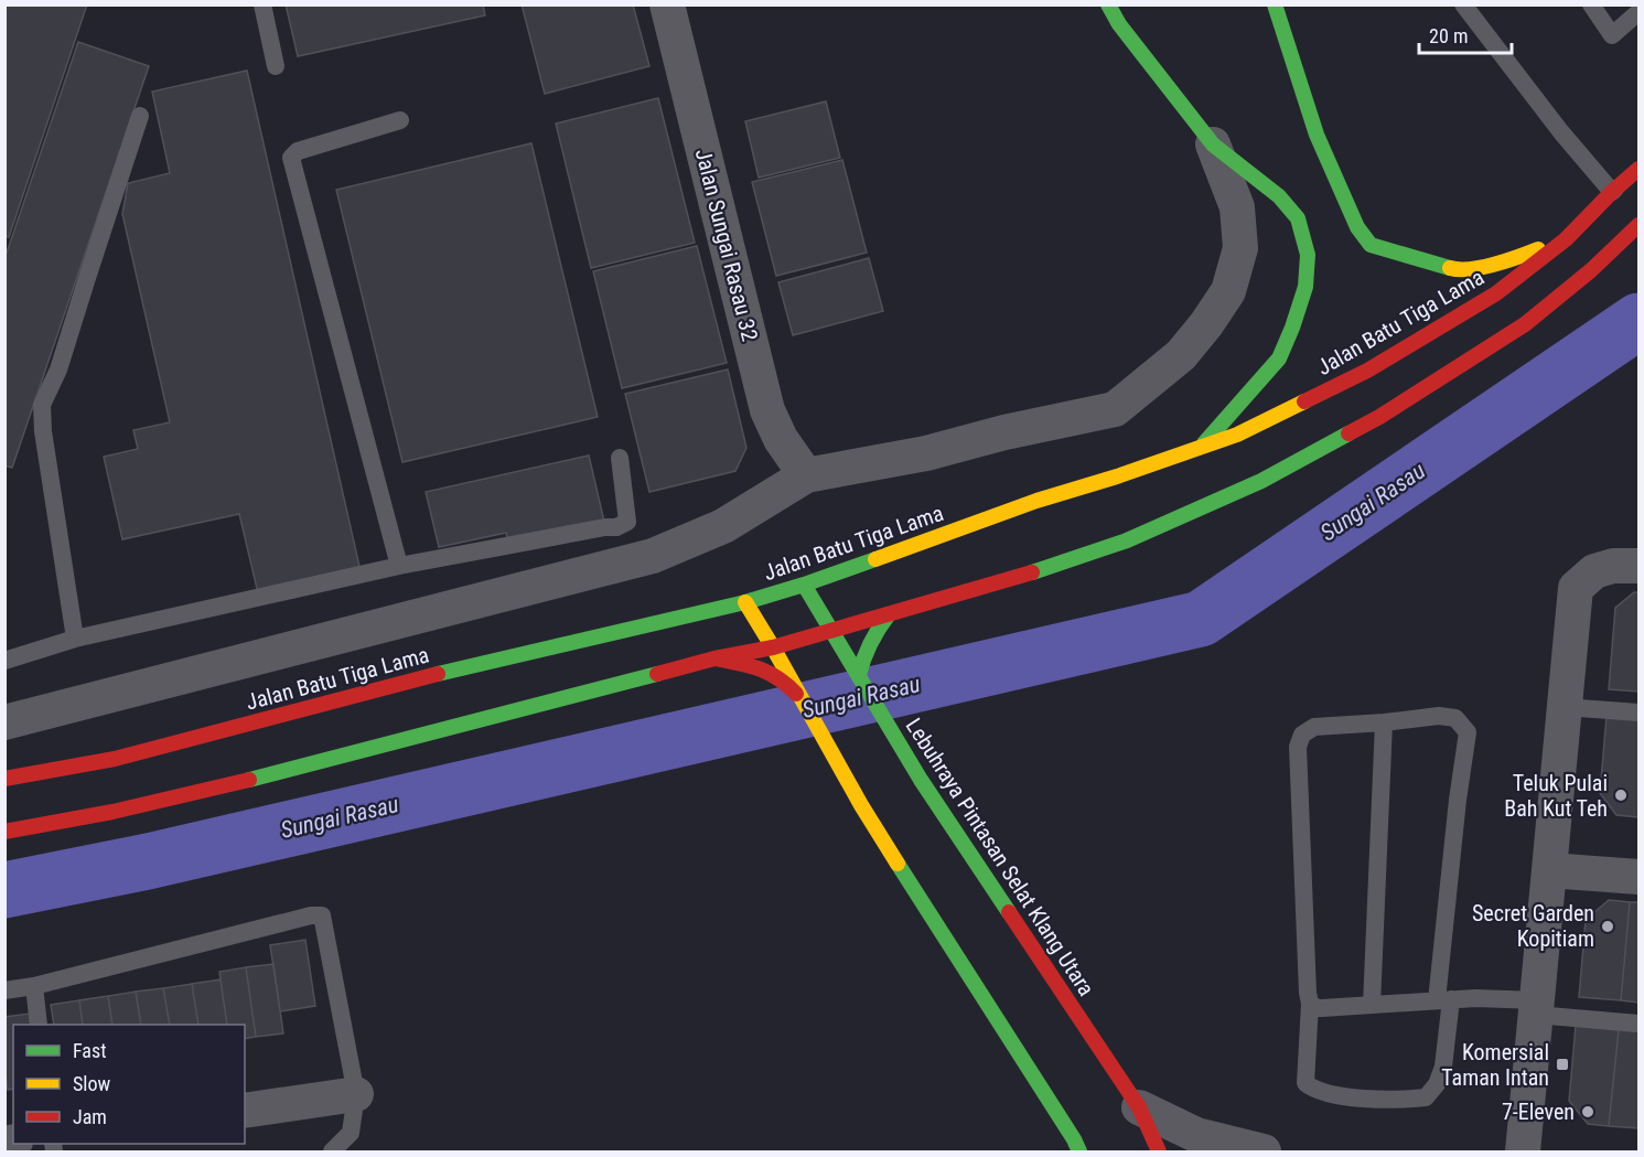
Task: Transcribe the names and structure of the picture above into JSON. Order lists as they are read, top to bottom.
{
  "streets": {
    "main road": ["Jalan Batu Tiga Lama", "Lebuhraya Pintasan Selat Klang Utara"],
    "street": ["Jalan Sungai Rasau 32"]
  },
  "crossings": [
    ["Jalan Batu Tiga Lama", "Lebuhraya Pintasan Selat Klang Utara"]
  ],
  "water": ["Sungai Rasau"],
  "places": {
    "other": ["Teluk Pulai Bah Kut Teh", "Secret Garden Kopitiam", "7-Eleven"],
    "transit": ["Komersial Taman Intan"]
  },
  "legend": ["Fast", "Slow", "Jam"],
  "scale_bar": "20 m"
}
